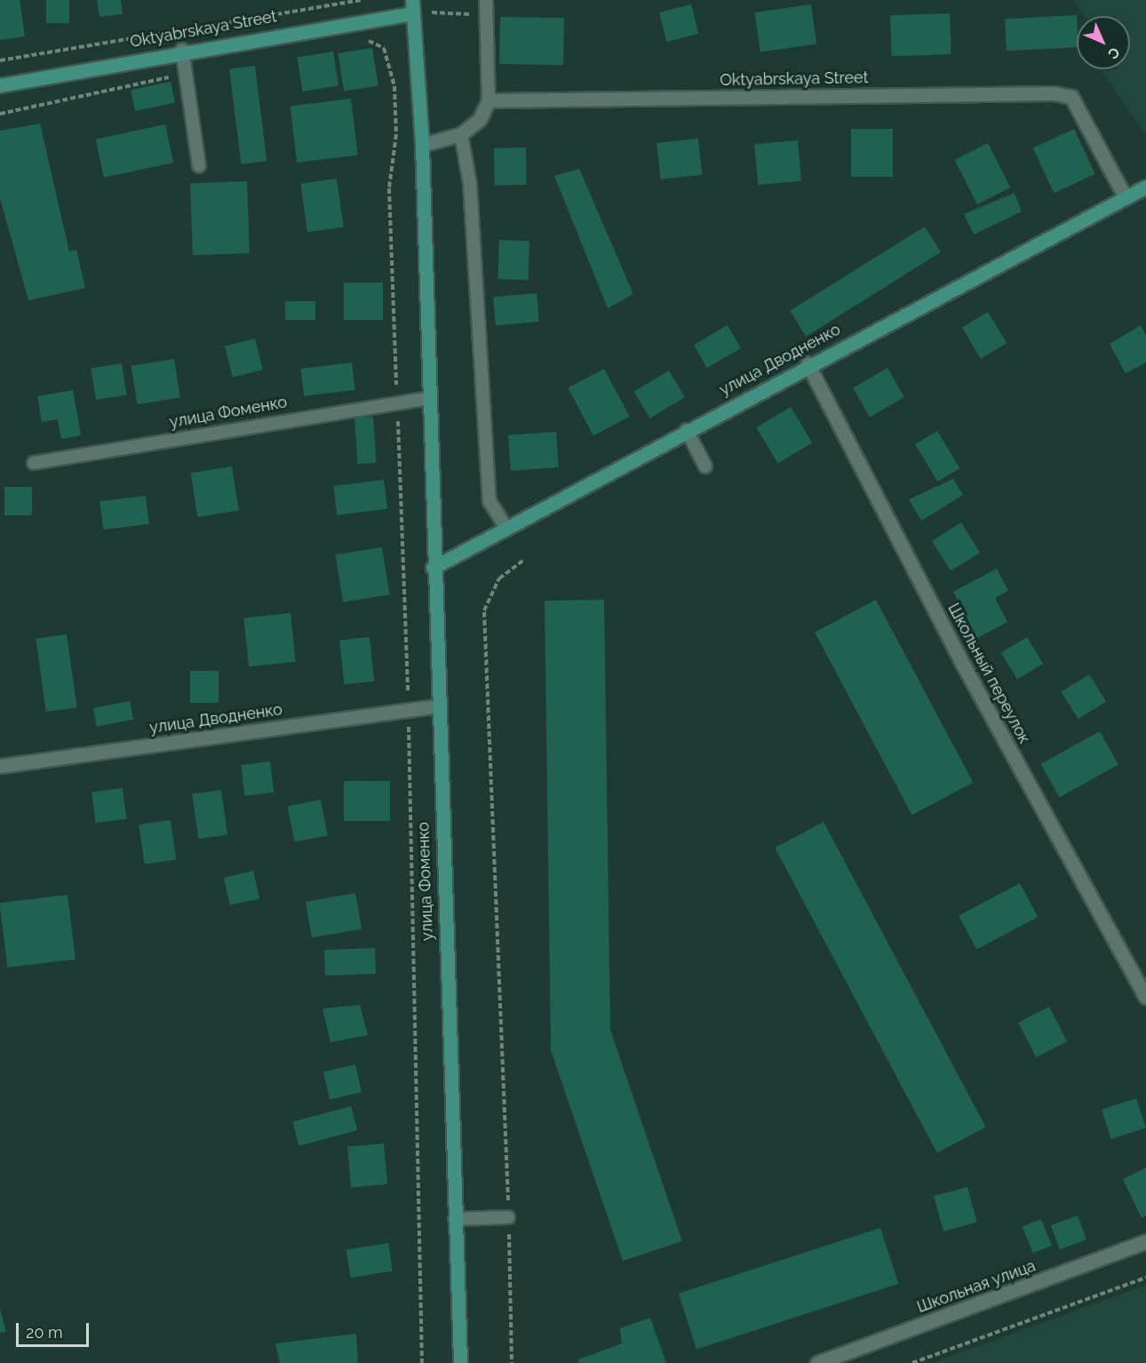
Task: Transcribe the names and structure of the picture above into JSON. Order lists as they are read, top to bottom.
{
  "streets": {
    "main road": ["Oktyabrskaya Street", "улица Дводненко", "улица Фоменко"],
    "street": ["Школьный переулок", "Школьная улица"]
  },
  "crossings": [
    ["Oktyabrskaya Street", "улица Дводненко"],
    ["Oktyabrskaya Street", "улица Фоменко"],
    ["улица Дводненко", "улица Фоменко"],
    ["улица Дводненко", "Школьный переулок"]
  ],
  "scale_bar": "20 m",
  "north": "bottom right"
}
